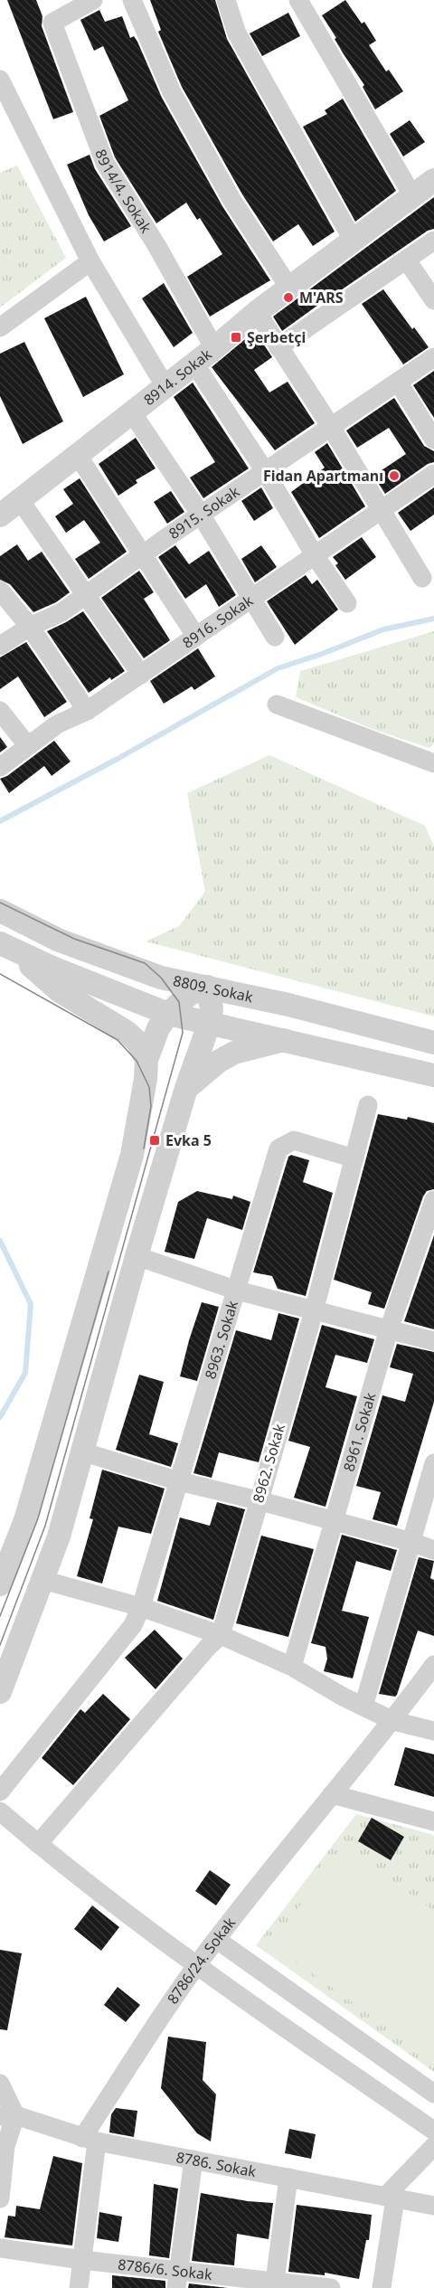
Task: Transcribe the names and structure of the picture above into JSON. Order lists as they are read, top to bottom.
{
  "streets": {
    "street": [
      "8914/4. Sokak",
      "8914. Sokak",
      "8915. Sokak",
      "8916. Sokak",
      "8809. Sokak",
      "8963. Sokak",
      "8961. Sokak",
      "8962. Sokak",
      "8786/24. Sokak",
      "8786. Sokak",
      "8786/6. Sokak"
    ]
  },
  "crossings": [
    ["8914/4. Sokak", "8914. Sokak"],
    ["8963. Sokak", "8962. Sokak"],
    ["8786/24. Sokak", "8786. Sokak"]
  ],
  "places": {
    "other": ["M'ARS", "Fidan Apartmanı"],
    "transit": ["Şerbetçi", "Evka 5"]
  }
}
